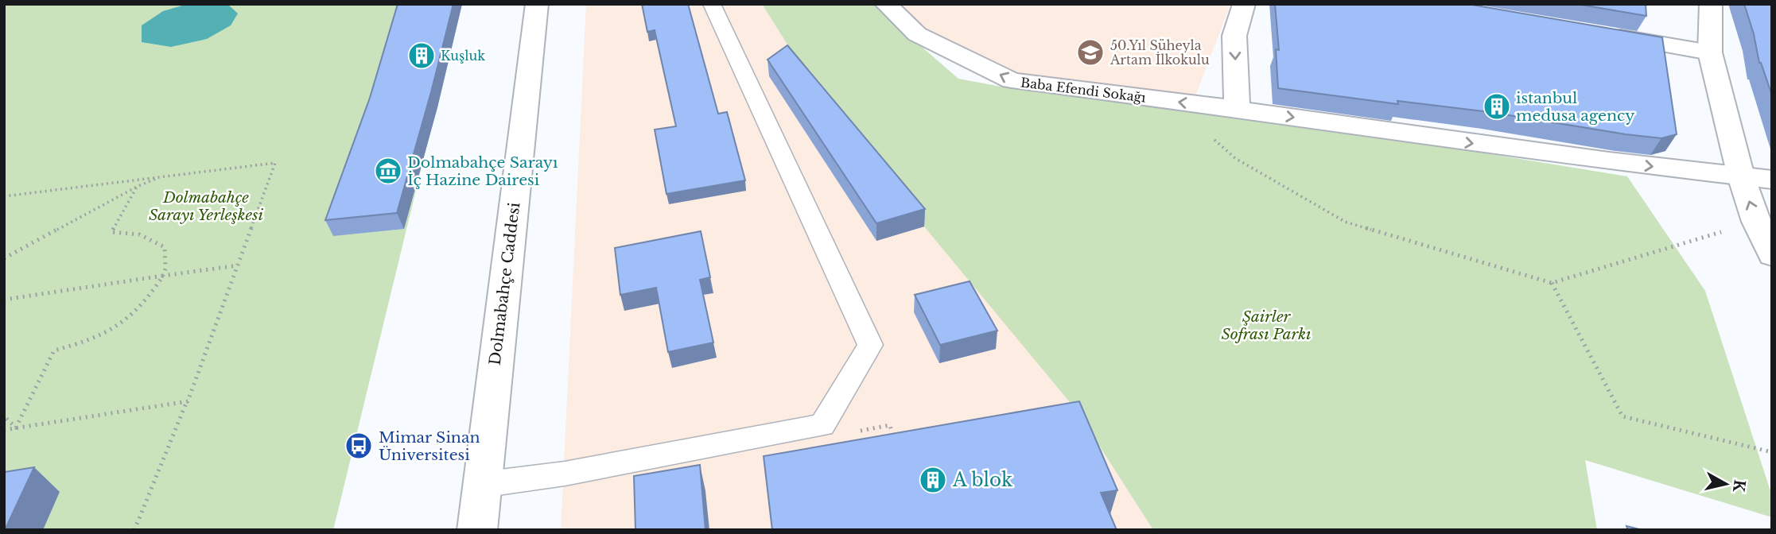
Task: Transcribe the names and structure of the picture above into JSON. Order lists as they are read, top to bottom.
{
  "streets": {
    "street": ["Baba Efendi Sokağı", "Dolmabahçe Caddesi"]
  },
  "parks": ["Dolmabahçe Sarayı Yerleşkesi", "Şairler Sofrası Parkı"],
  "places": {
    "school or university": ["50.Yıl Süheyla Artam İlkokulu"],
    "building": ["Kuşluk", "istanbul medusa agency", "A blok"],
    "museum": ["Dolmabahçe Sarayı İç Hazine Dairesi"],
    "bus stop": ["Mimar Sinan Üniversitesi"]
  },
  "north": "right"
}
